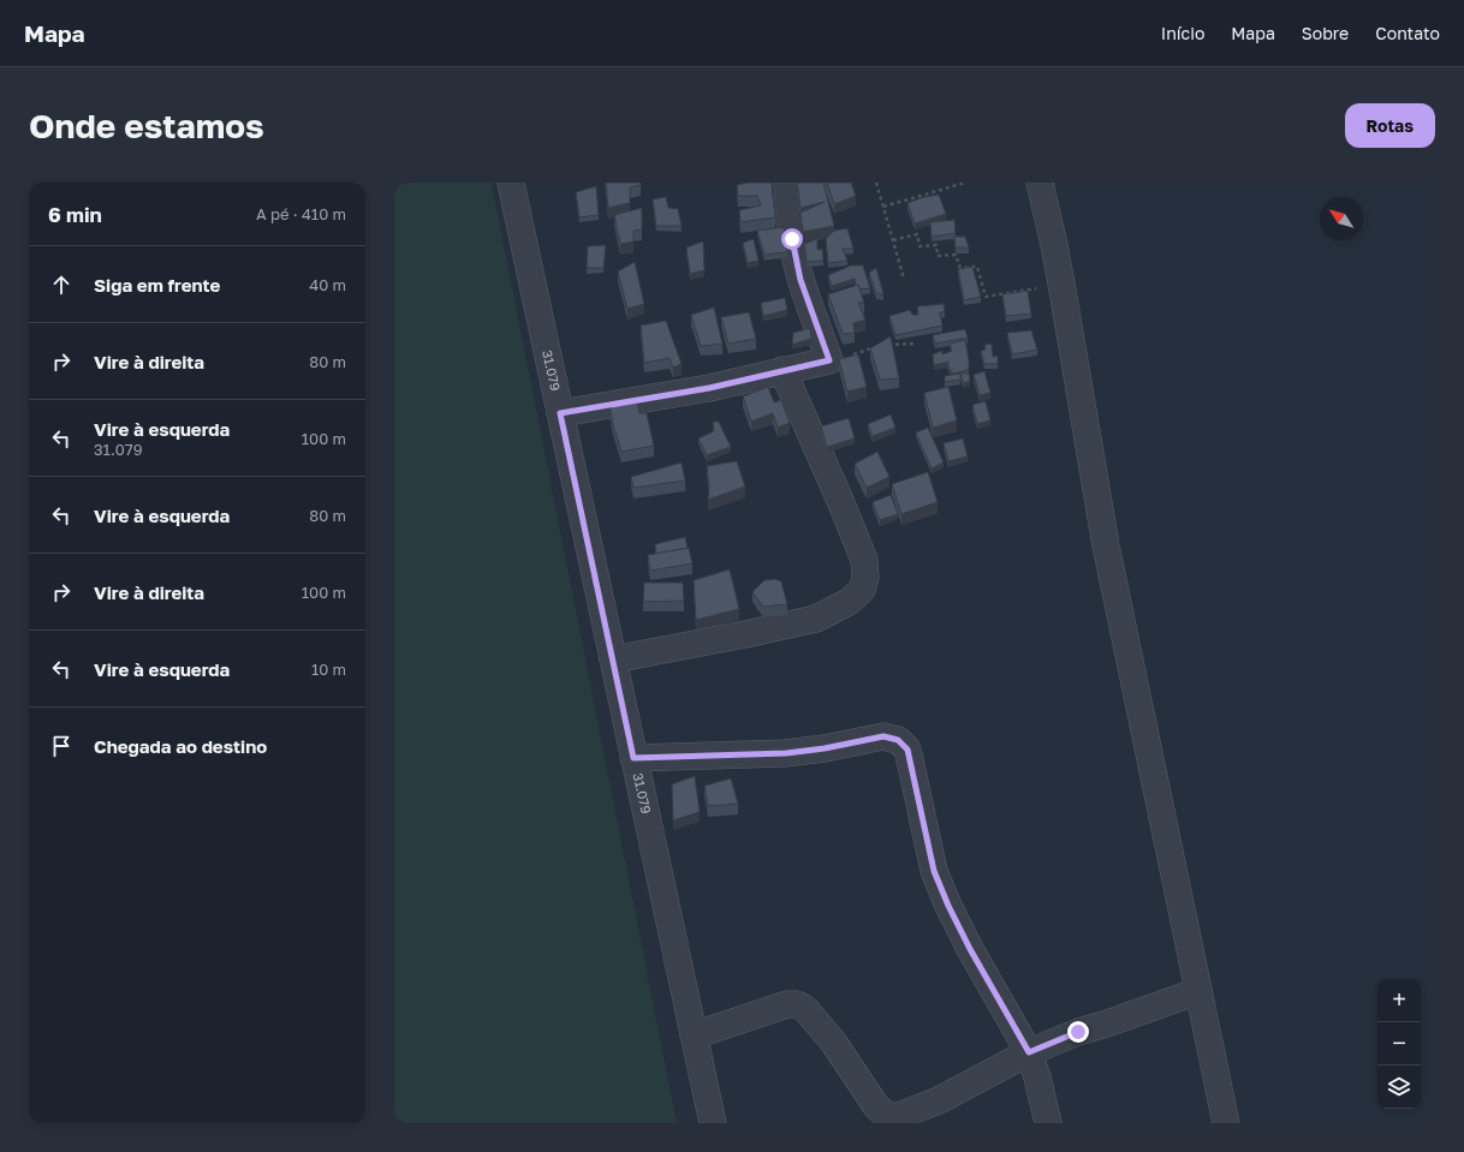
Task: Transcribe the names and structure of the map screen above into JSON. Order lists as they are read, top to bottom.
{
  "streets": {
    "street": ["31.079"]
  },
  "north": "top left",
  "page": {
    "header": "Mapa",
    "nav": [
      "Início",
      "Mapa",
      "Sobre",
      "Contato"
    ],
    "buttons": "Rotas",
    "title": "Onde estamos",
    "heading": ["6 min", "A pé · 410 m"],
    "list": [
      ["Siga em frente", "40 m"],
      ["Vire à direita", "80 m"],
      ["Vire à esquerda", "31.079", "100 m"],
      ["Vire à esquerda", "80 m"],
      ["Vire à direita", "100 m"],
      ["Vire à esquerda", "10 m"],
      "Chegada ao destino"
    ],
    "map_buttons": ["+", "−"]
  }
}
